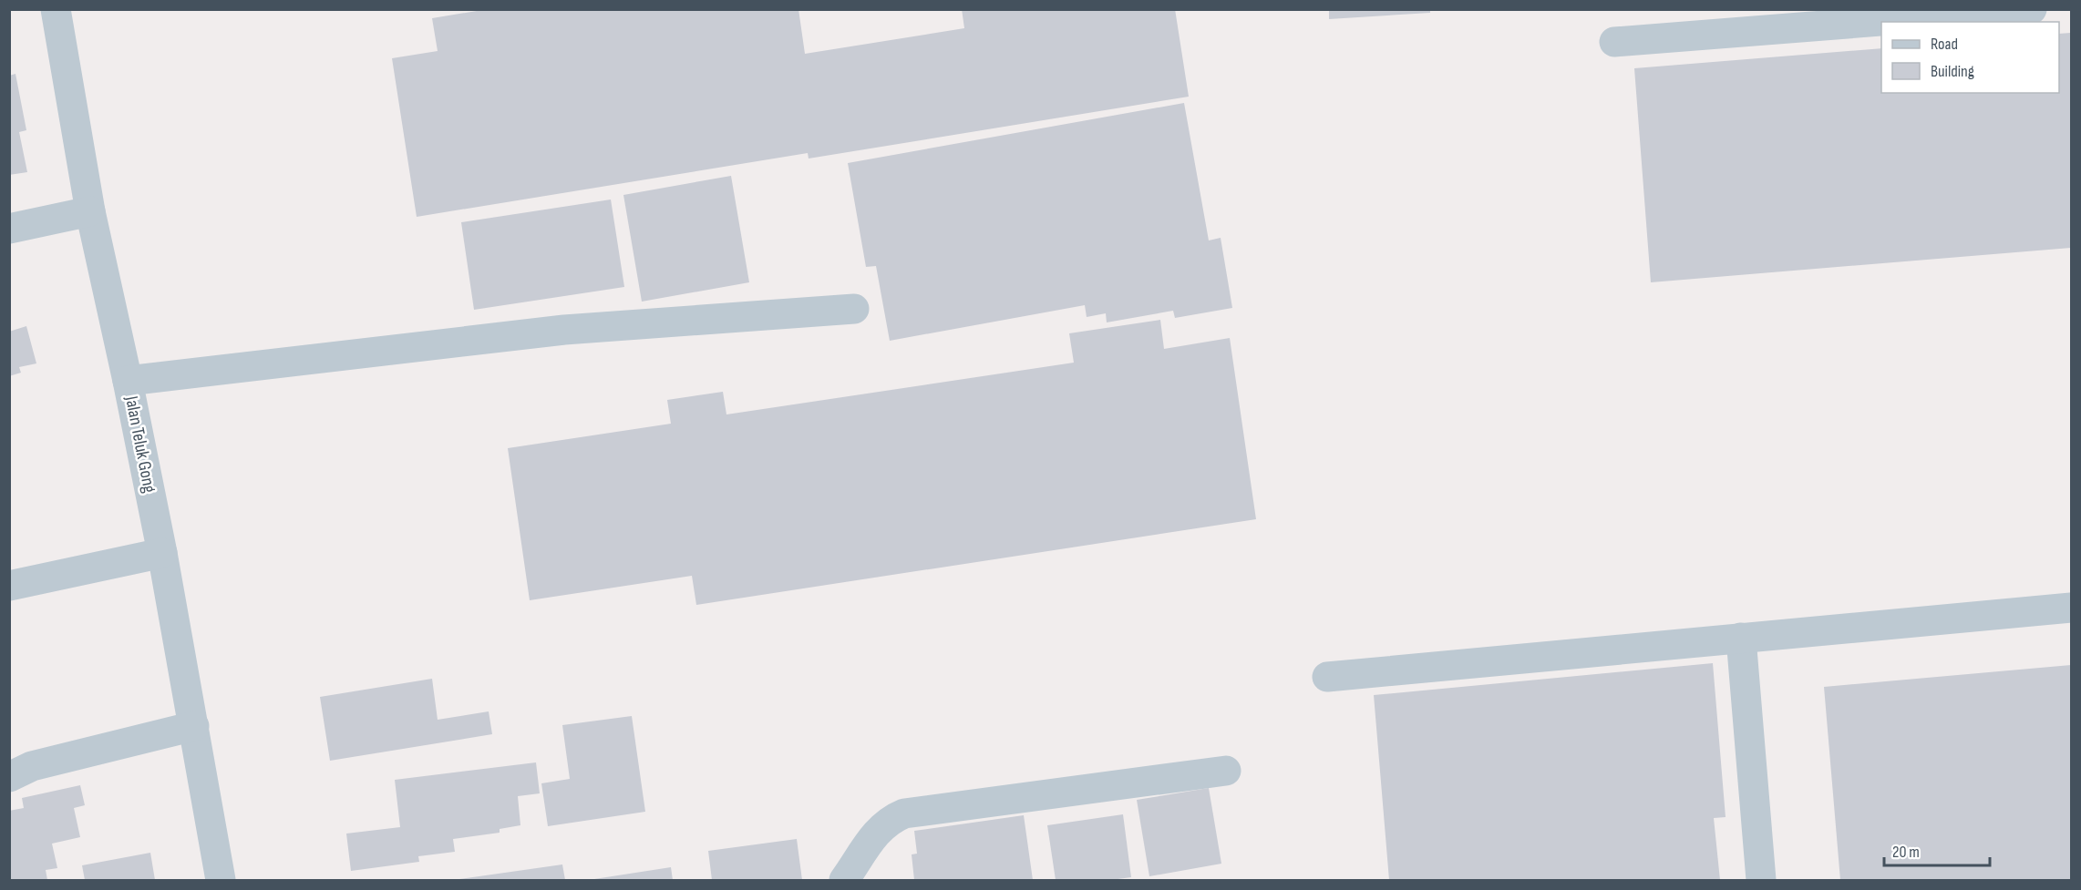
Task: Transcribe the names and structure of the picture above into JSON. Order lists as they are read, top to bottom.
{
  "streets": {
    "street": ["Jalan Teluk Gong"]
  },
  "legend": ["Road", "Building"],
  "scale_bar": "20 m"
}
